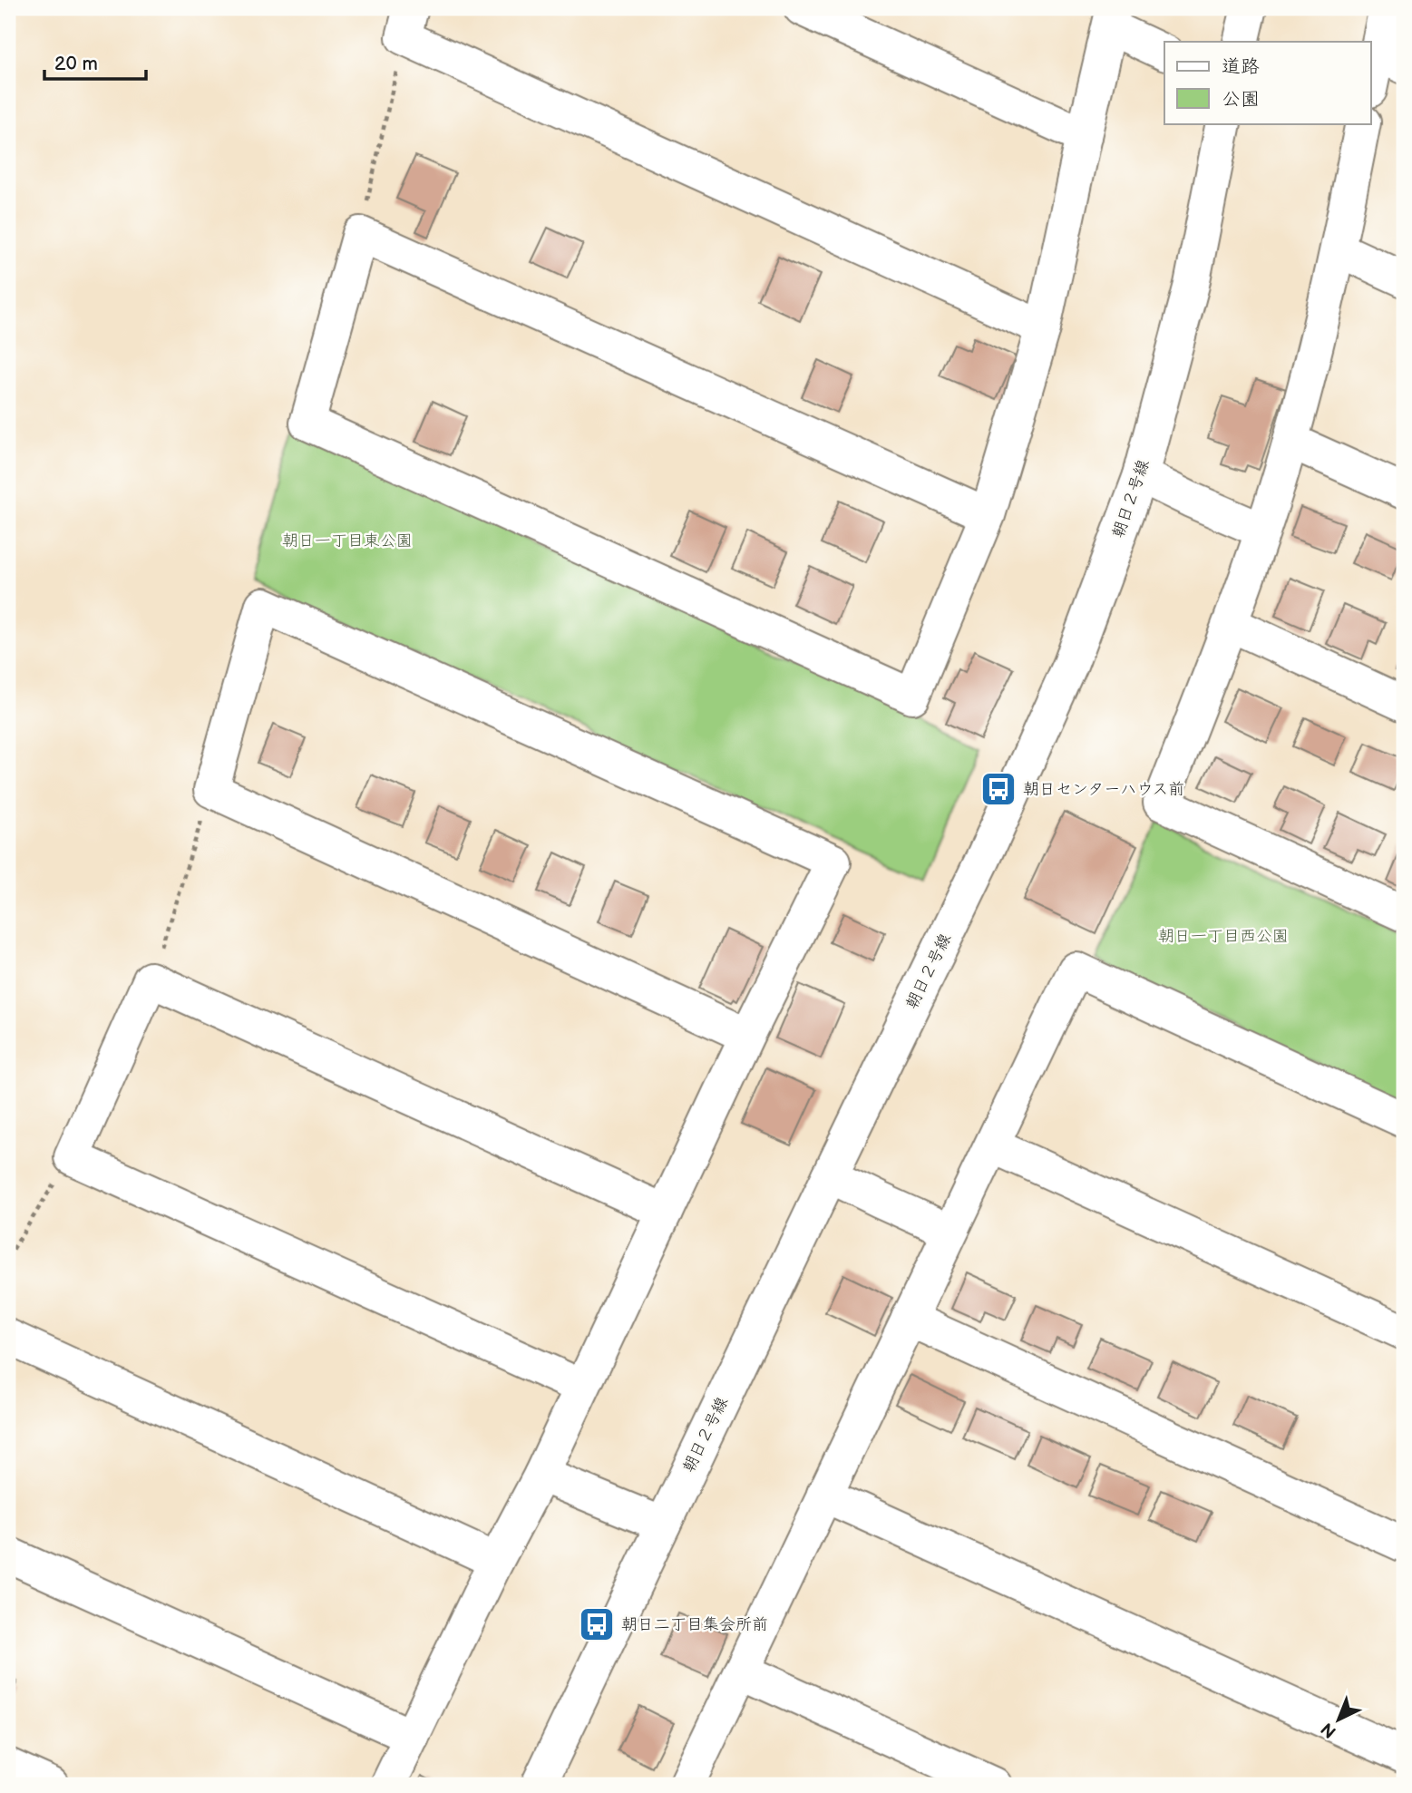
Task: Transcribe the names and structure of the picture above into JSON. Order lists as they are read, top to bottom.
{
  "streets": {
    "street": ["朝日２号線"]
  },
  "parks": ["朝日一丁目東公園", "朝日一丁目西公園"],
  "places": {
    "bus stop": ["朝日センターハウス前", "朝日二丁目集会所前"]
  },
  "legend": ["道路", "公園"],
  "scale_bar": "20 m",
  "north": "bottom left"
}
